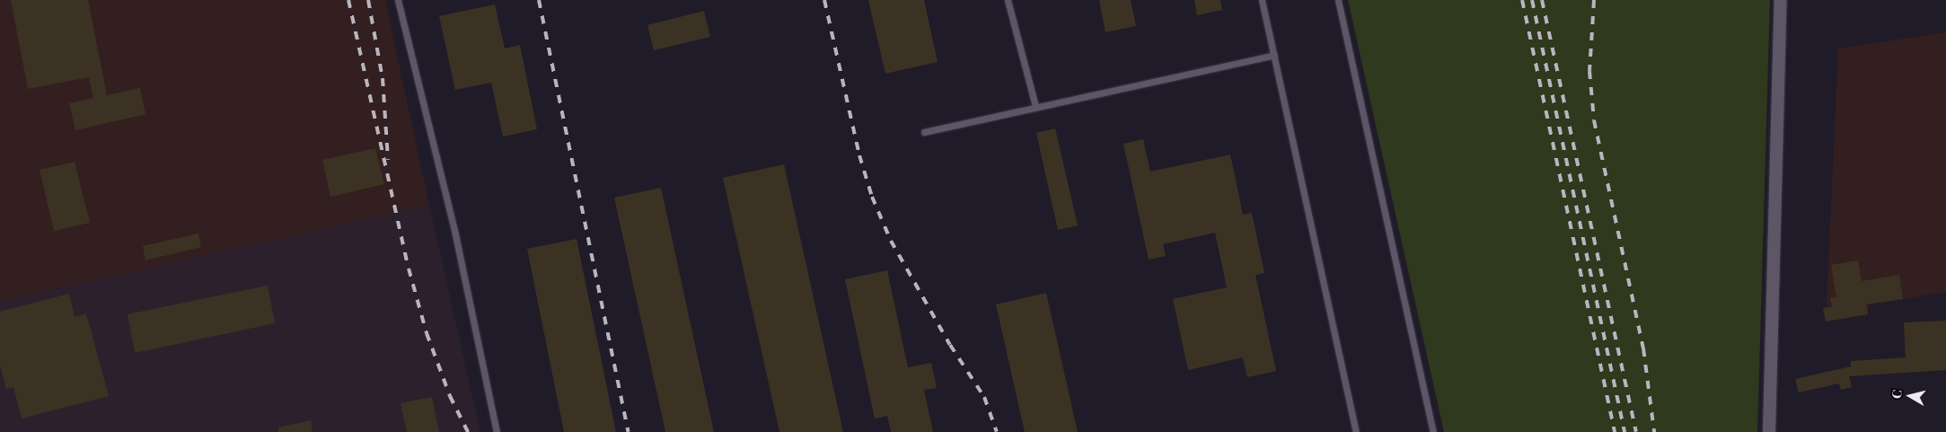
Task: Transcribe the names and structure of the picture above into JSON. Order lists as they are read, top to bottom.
{
  "north": "left"
}
